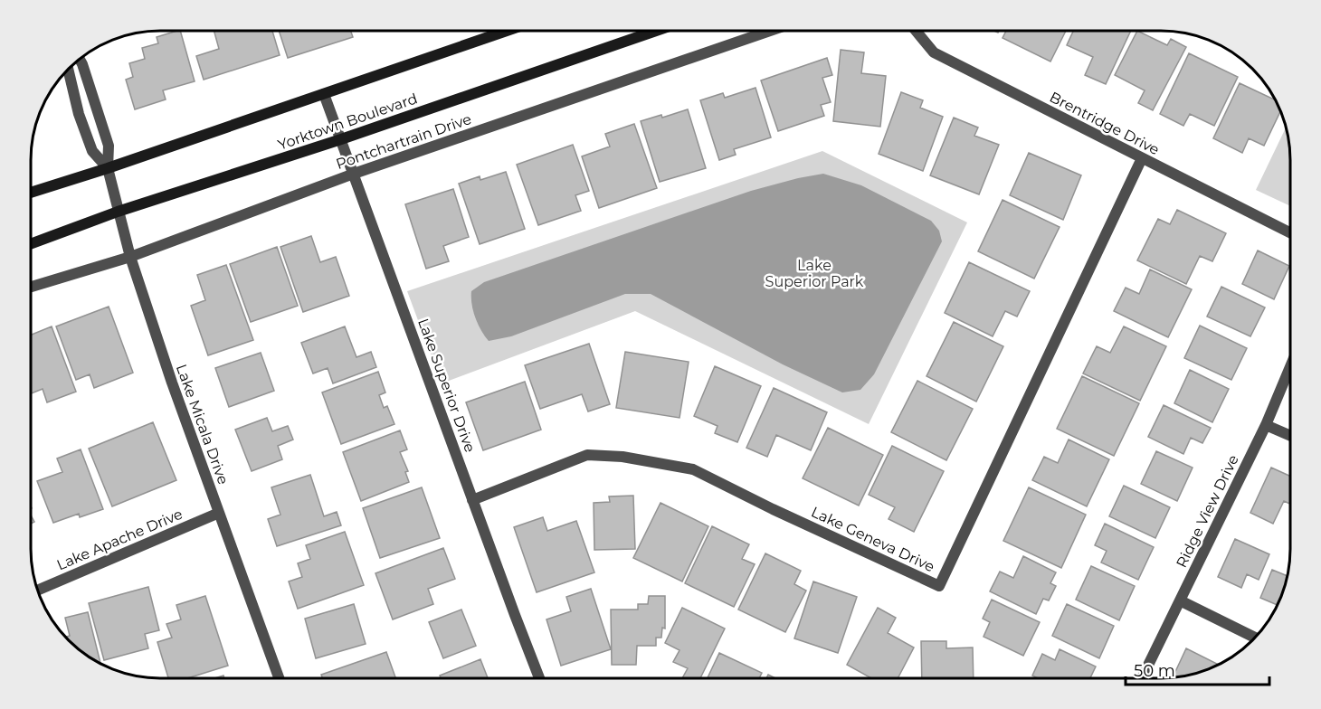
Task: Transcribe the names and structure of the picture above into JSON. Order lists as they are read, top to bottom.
{
  "streets": {
    "main road": ["Yorktown Boulevard"],
    "street": [
      "Brentridge Drive",
      "Pontchartrain Drive",
      "Lake Superior Drive",
      "Lake Micala Drive",
      "Ridge View Drive",
      "Lake Apache Drive",
      "Lake Geneva Drive"
    ]
  },
  "crossings": [
    ["Yorktown Boulevard", "Lake Superior Drive"],
    ["Yorktown Boulevard", "Lake Micala Drive"],
    ["Brentridge Drive", "Lake Geneva Drive"],
    ["Pontchartrain Drive", "Lake Superior Drive"],
    ["Pontchartrain Drive", "Lake Micala Drive"],
    ["Lake Superior Drive", "Lake Geneva Drive"],
    ["Lake Micala Drive", "Lake Apache Drive"]
  ],
  "parks": ["Lake Superior Park"],
  "scale_bar": "50 m"
}
